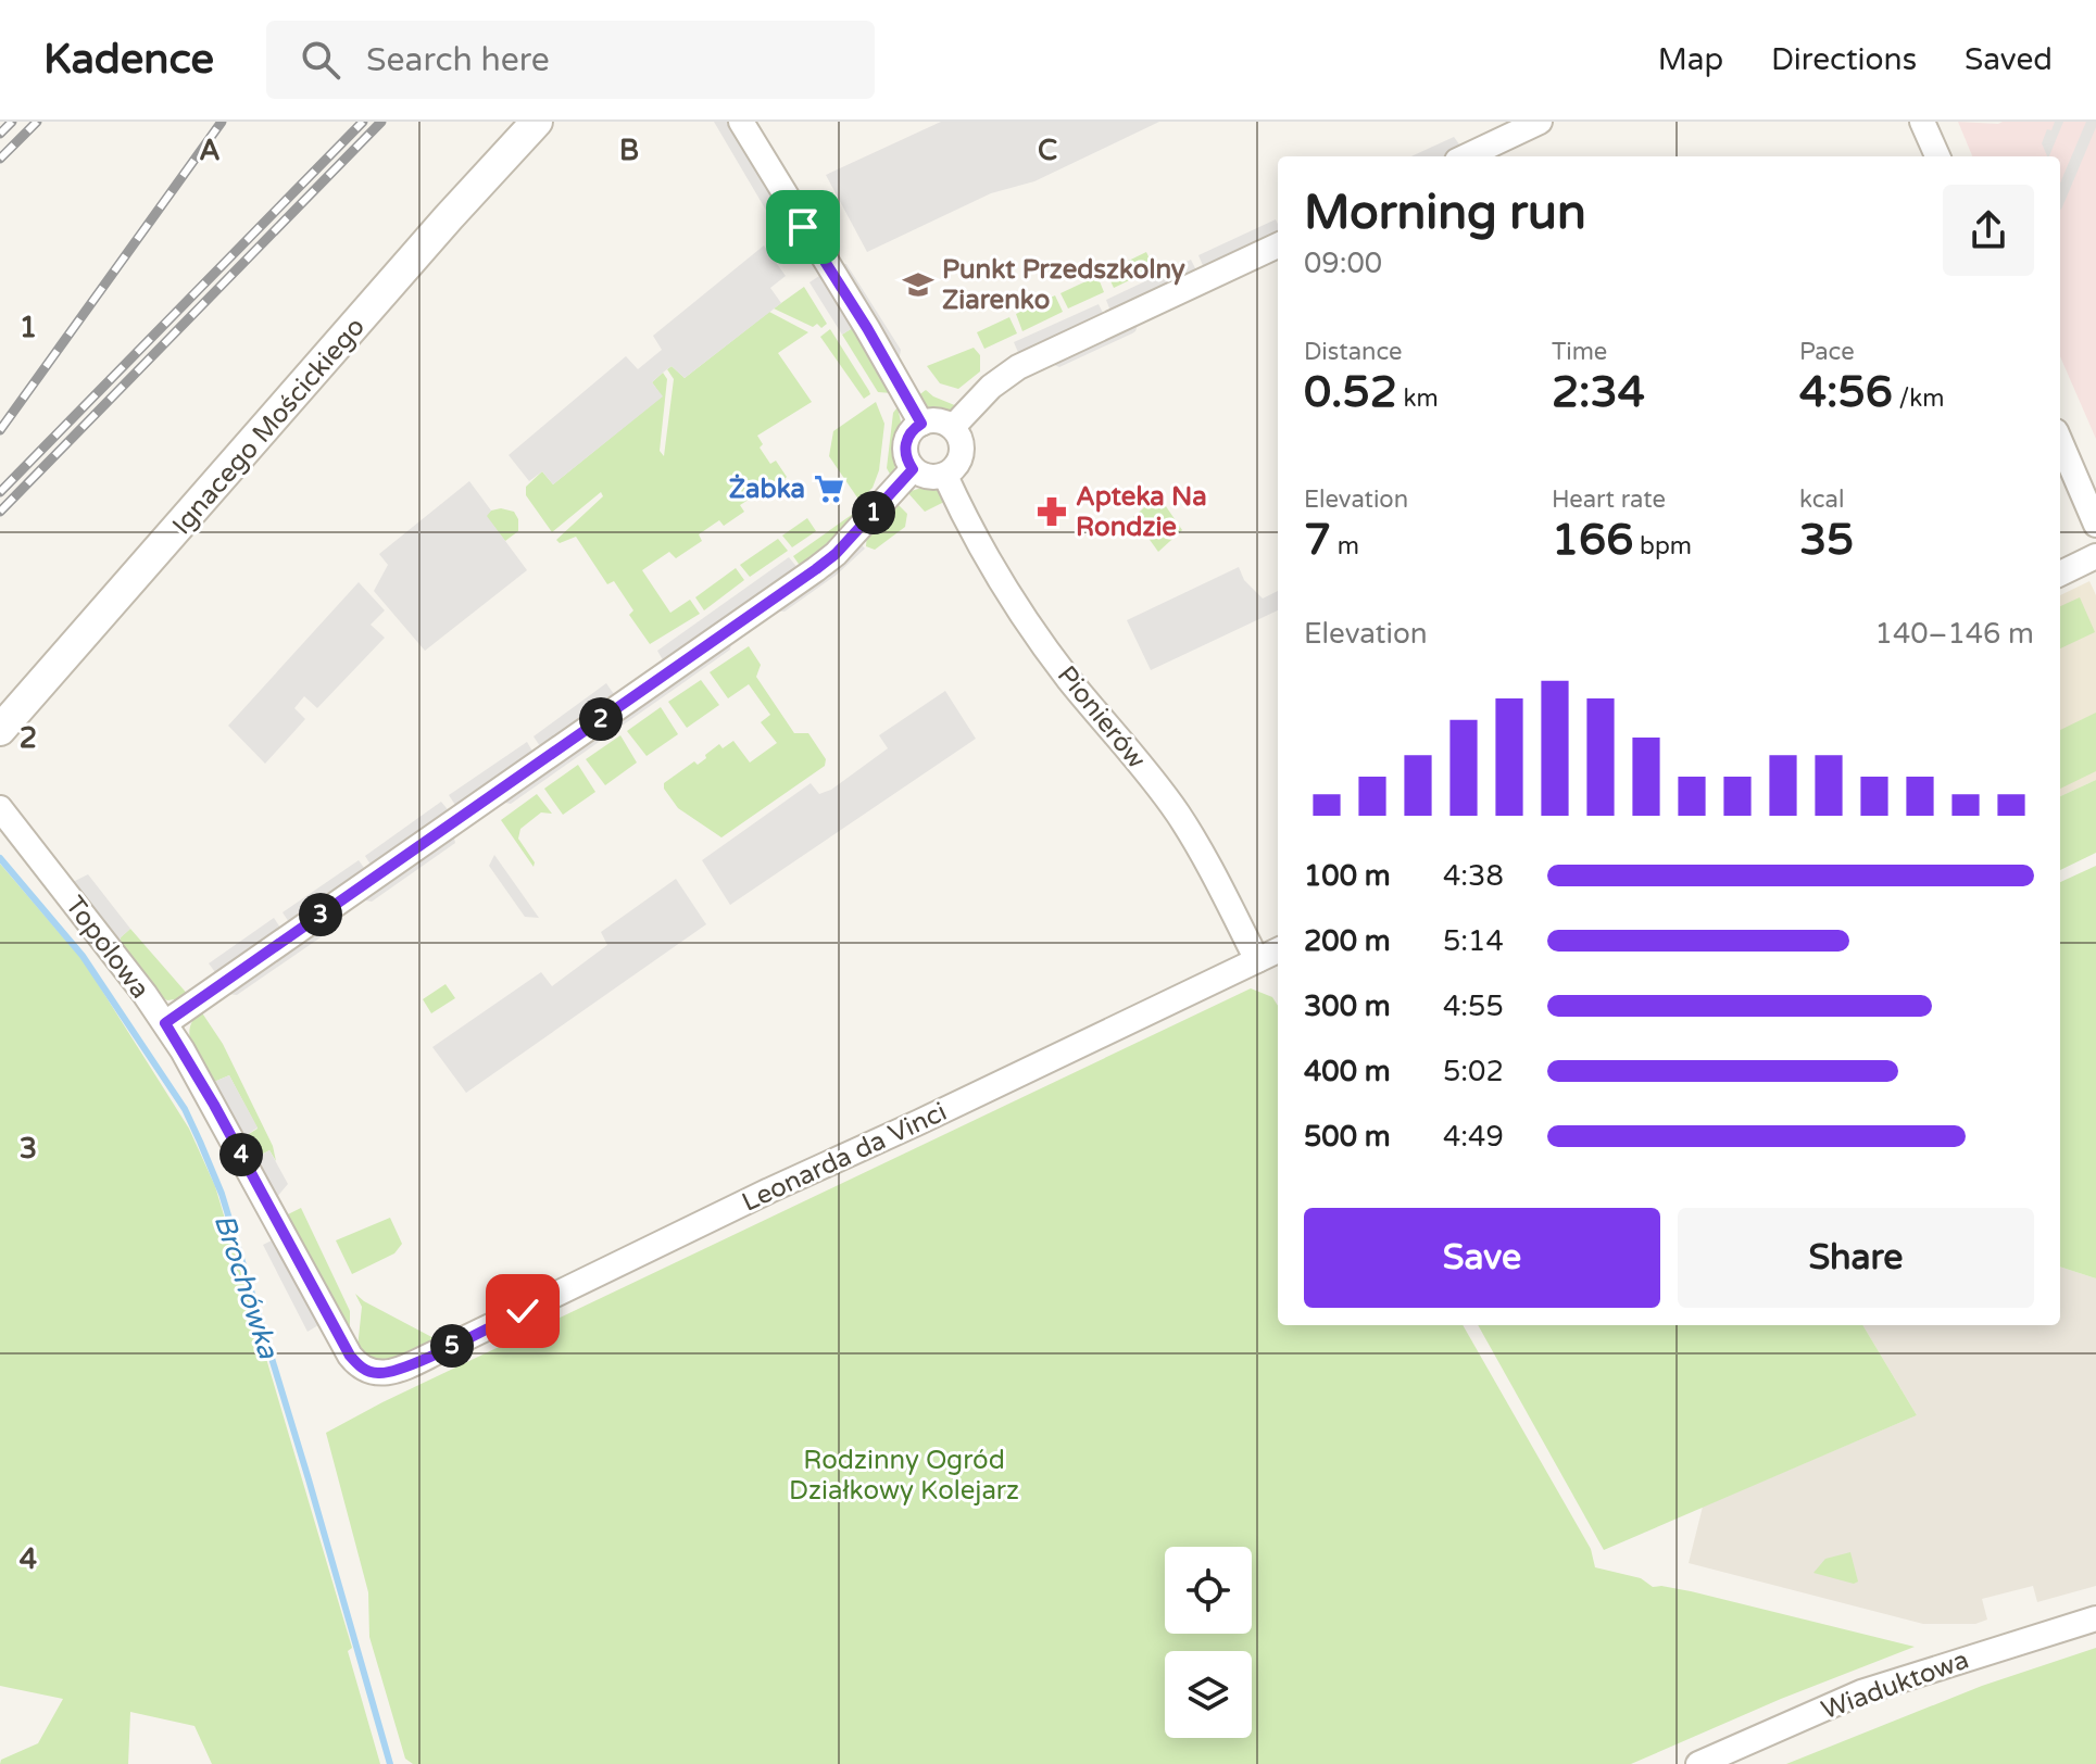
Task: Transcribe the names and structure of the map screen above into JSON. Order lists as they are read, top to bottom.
{
  "streets": {
    "street": [
      "Ignacego Mościckiego",
      "Pionierów",
      "Topolowa",
      "Leonarda da Vinci",
      "Wiaduktowa"
    ]
  },
  "crossings": [
    ["Pionierów", "Leonarda da Vinci"],
    ["Topolowa", "Leonarda da Vinci"]
  ],
  "water": ["Brochówka"],
  "parks": ["Rodzinny Ogród Działkowy Kolejarz"],
  "places": {
    "school or university": ["Punkt Przedszkolny Ziarenko"],
    "supermarket": ["Żabka"],
    "pharmacy": ["Apteka Na Rondzie"]
  },
  "page": {
    "header": "Kadence",
    "search": "Search here",
    "nav": ["Map", "Directions", "Saved"],
    "heading": ["Morning run", "09:00"],
    "stats": [
      ["Distance", "0.52 km"],
      ["Time", "2:34"],
      ["Pace", "4:56 /km"],
      ["Elevation", "7 m"],
      ["Heart rate", "166 bpm"],
      ["kcal", "35"]
    ],
    "pins": [
      "1",
      "2",
      "3",
      "4",
      "5"
    ],
    "chart": ["Elevation", "140–146 m"],
    "list": [
      {
        "name": "100 m",
        "note": "4:38"
      },
      {
        "name": "200 m",
        "note": "5:14"
      },
      {
        "name": "300 m",
        "note": "4:55"
      },
      {
        "name": "400 m",
        "note": "5:02"
      },
      {
        "name": "500 m",
        "note": "4:49"
      }
    ],
    "buttons": ["Save", "Share"]
  },
  "grid": {
    "columns": ["A", "B", "C"],
    "rows": [
      "1",
      "2",
      "3",
      "4"
    ]
  }
}
